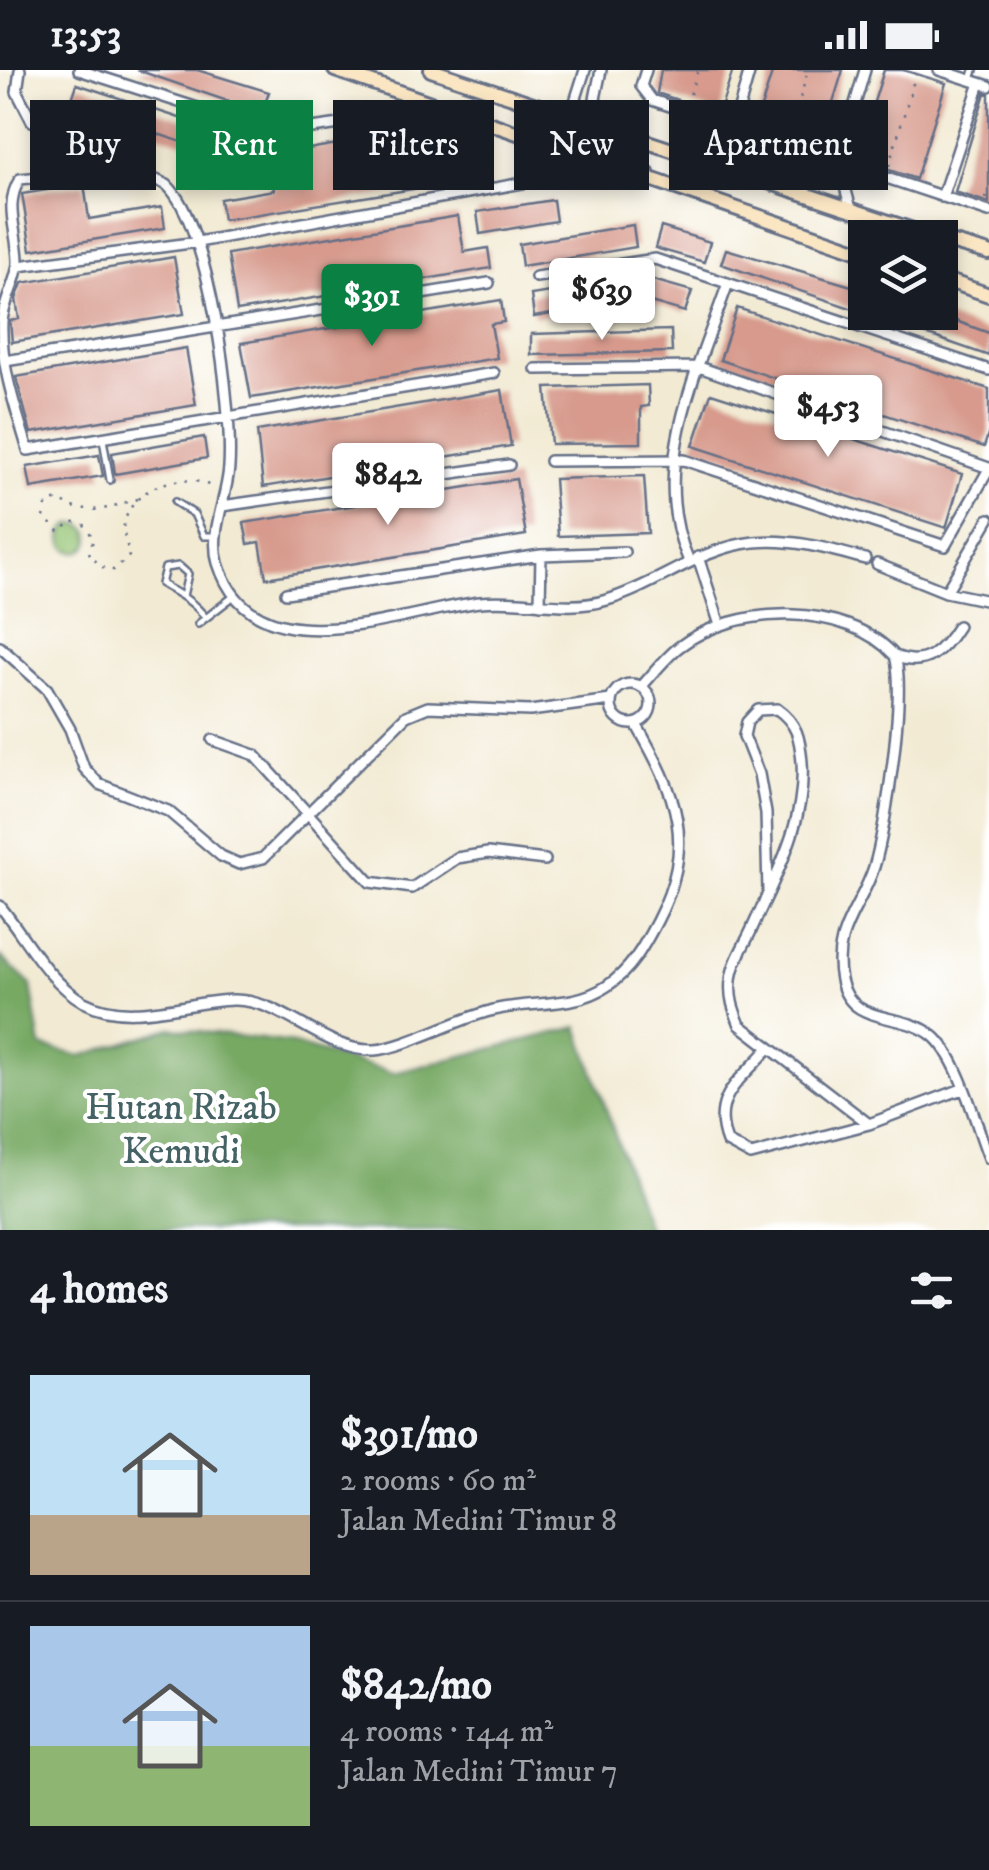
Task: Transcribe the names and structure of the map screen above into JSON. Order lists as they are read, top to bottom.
{
  "parks": ["Hutan Rizab Kemudi"],
  "page": {
    "status": "13:53",
    "chip": [
      "Buy",
      "Rent",
      "Filters",
      "New",
      "Apartment"
    ],
    "price": [
      "$639",
      "$391",
      "$453",
      "$842"
    ],
    "heading": "4 homes",
    "list": [
      {
        "name": "$391/mo",
        "note": "2 rooms · 60 m² · Jalan Medini Timur 8"
      },
      {
        "name": "$842/mo",
        "note": "4 rooms · 144 m² · Jalan Medini Timur 7"
      }
    ]
  }
}
